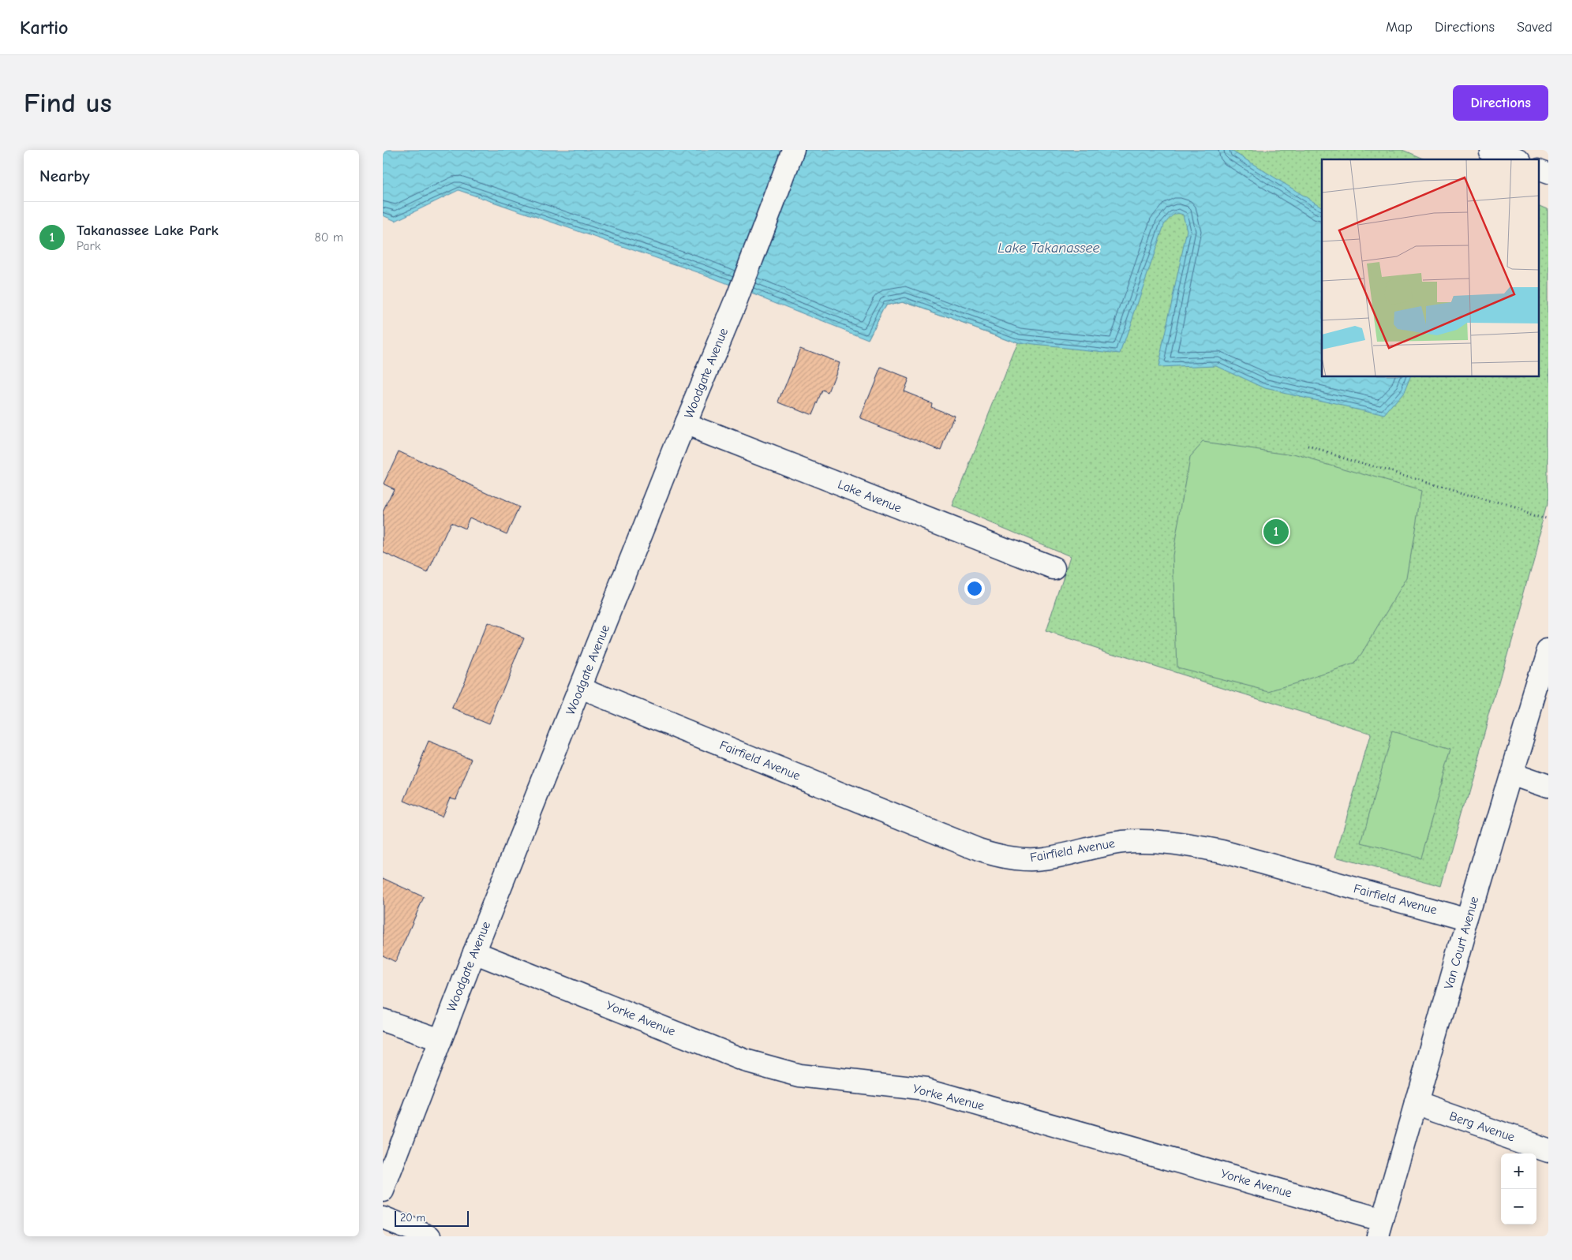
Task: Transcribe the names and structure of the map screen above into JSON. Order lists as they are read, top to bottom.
{
  "streets": {
    "street": [
      "Woodgate Avenue",
      "Lake Avenue",
      "Fairfield Avenue",
      "Van Court Avenue",
      "Yorke Avenue",
      "Berg Avenue"
    ]
  },
  "crossings": [
    ["Woodgate Avenue", "Lake Avenue"],
    ["Woodgate Avenue", "Fairfield Avenue"],
    ["Woodgate Avenue", "Yorke Avenue"],
    ["Fairfield Avenue", "Van Court Avenue"],
    ["Van Court Avenue", "Yorke Avenue"],
    ["Van Court Avenue", "Berg Avenue"]
  ],
  "water": ["Lake Takanassee"],
  "scale_bar": "20 m",
  "page": {
    "header": "Kartio",
    "nav": ["Map", "Directions", "Saved"],
    "buttons": "Directions",
    "title": "Find us",
    "heading": "Nearby",
    "list": [
      {
        "mark": "1",
        "name": "Takanassee Lake Park",
        "note": "Park",
        "value": "80 m"
      }
    ],
    "pins": "1",
    "map_buttons": ["+", "−"],
    "scale": "20 m"
  }
}
